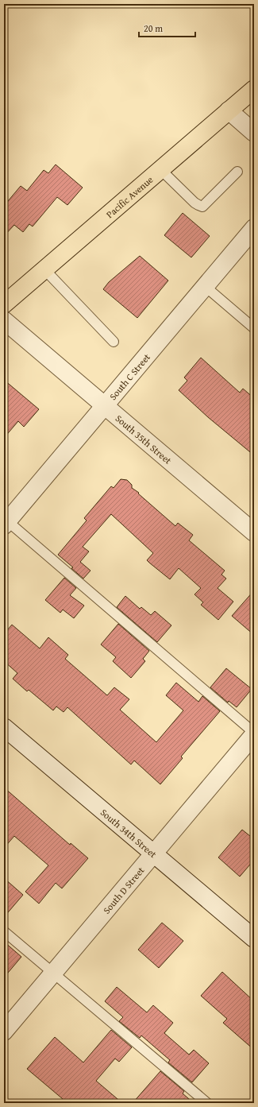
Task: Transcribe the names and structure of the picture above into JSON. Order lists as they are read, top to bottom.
{
  "streets": {
    "main road": ["Pacific Avenue"],
    "street": [
      "South C Street",
      "South 35th Street",
      "South 34th Street",
      "South D Street"
    ]
  },
  "crossings": [
    ["South C Street", "South 35th Street"],
    ["South 34th Street", "South D Street"]
  ],
  "scale_bar": "20 m"
}
